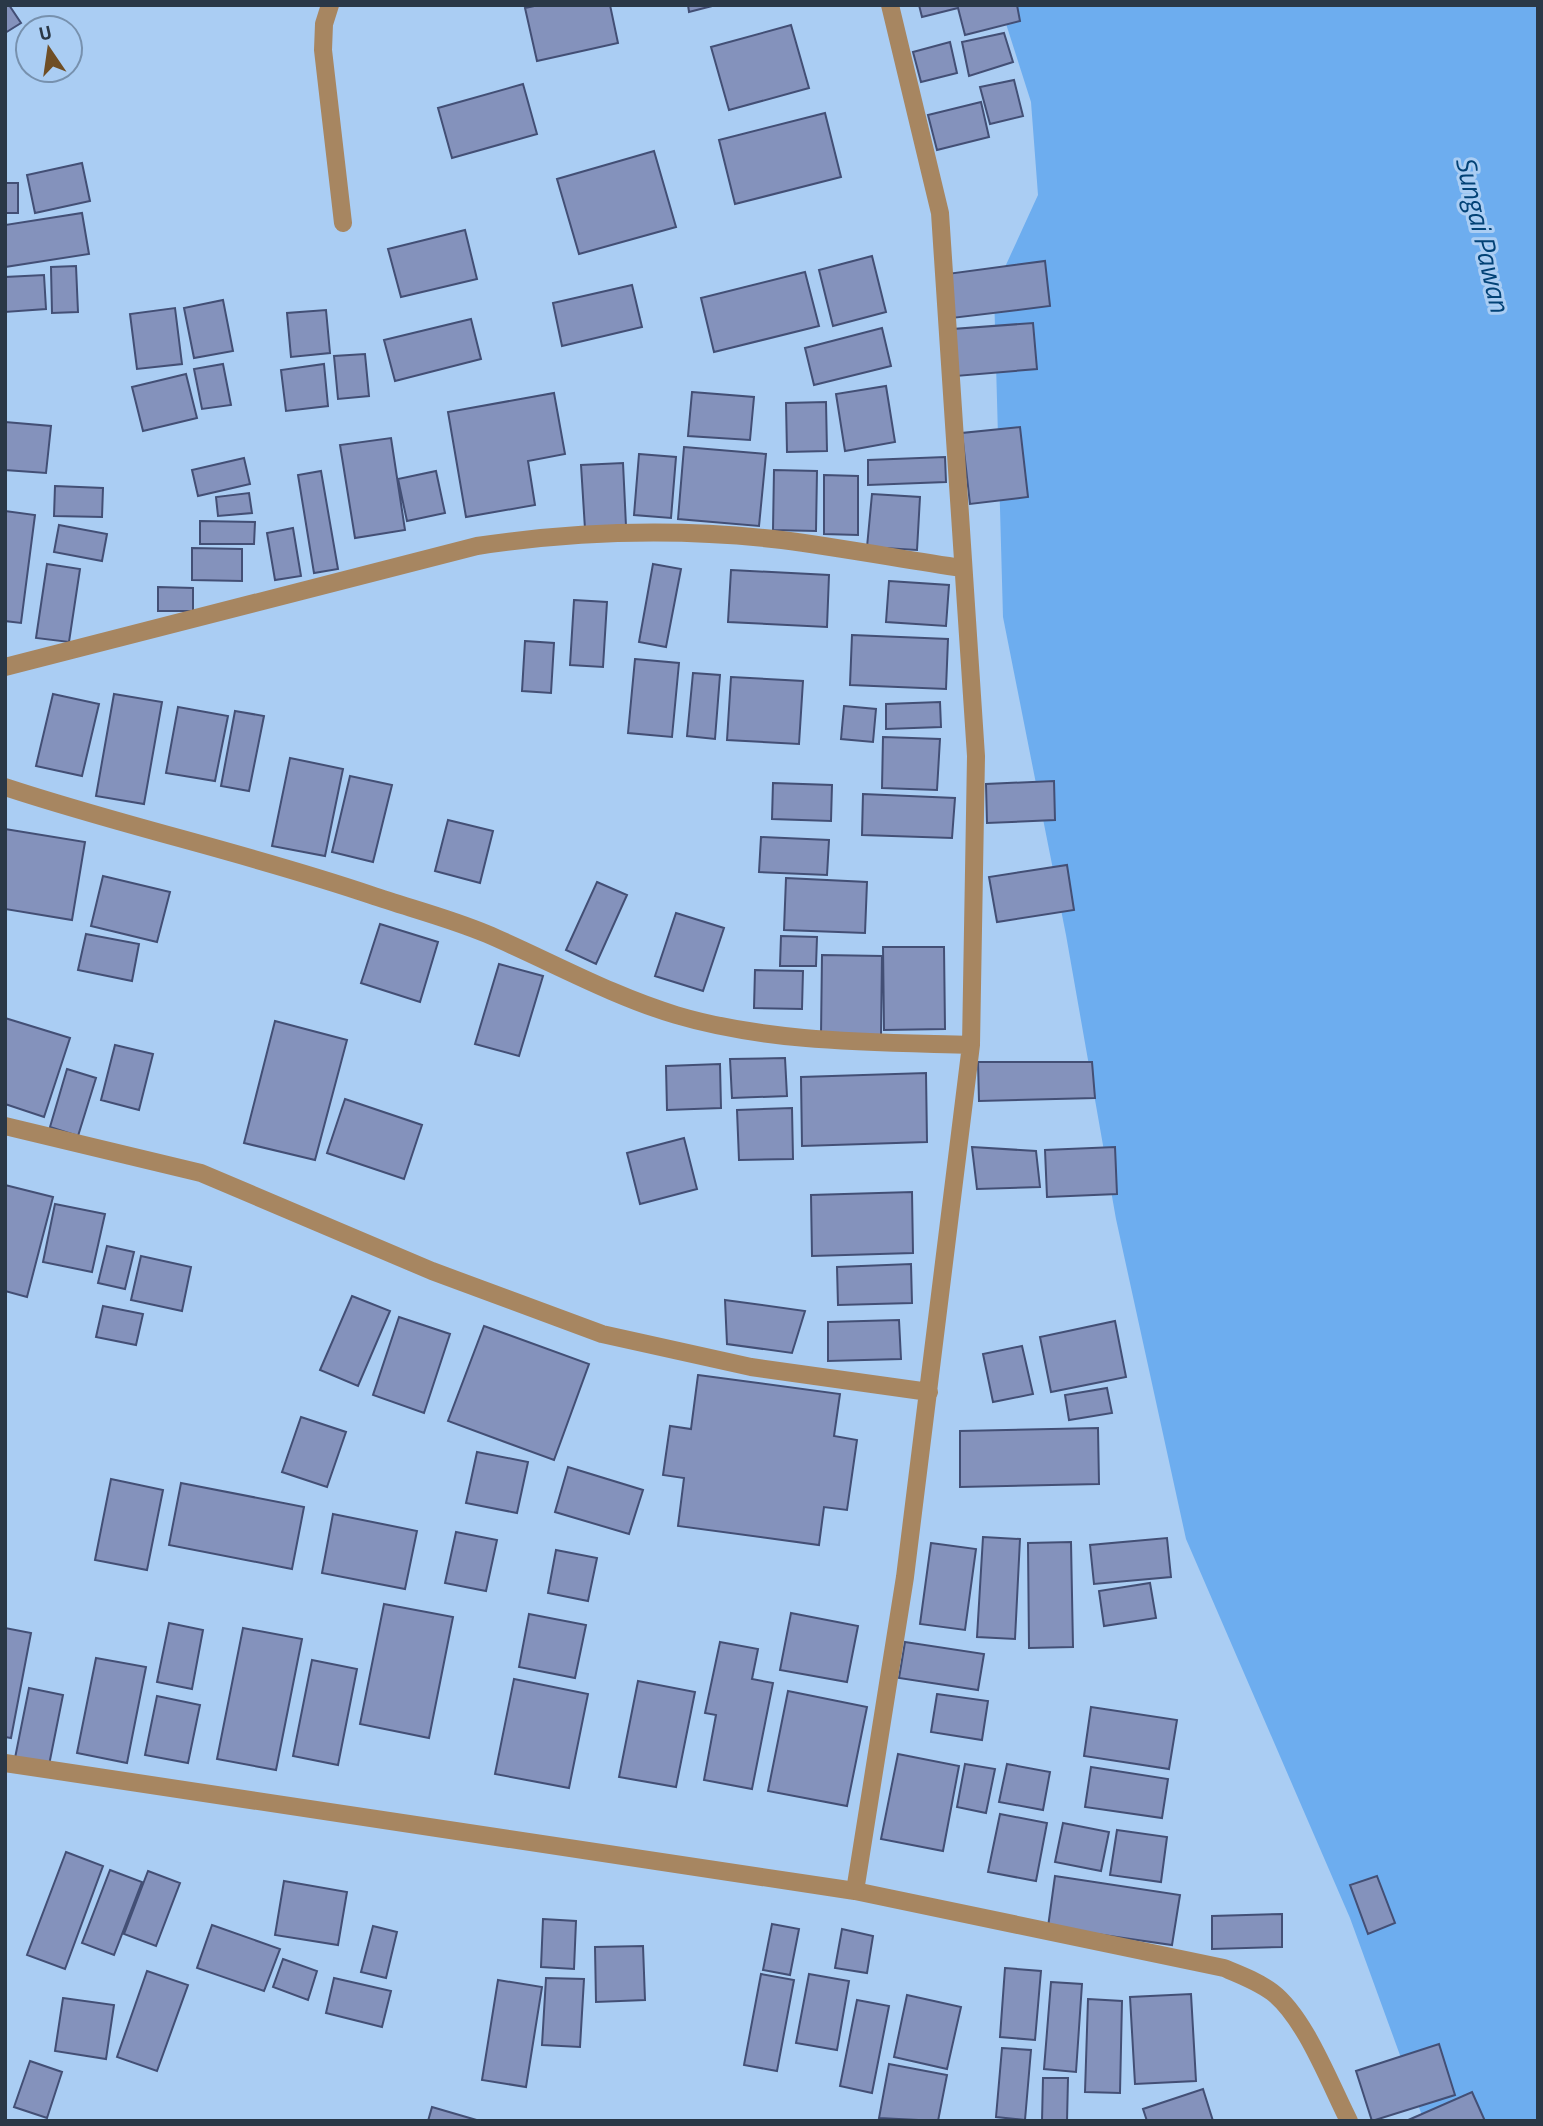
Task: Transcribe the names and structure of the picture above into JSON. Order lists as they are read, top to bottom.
{
  "water": ["Sungai Pawan"],
  "north": "top"
}
